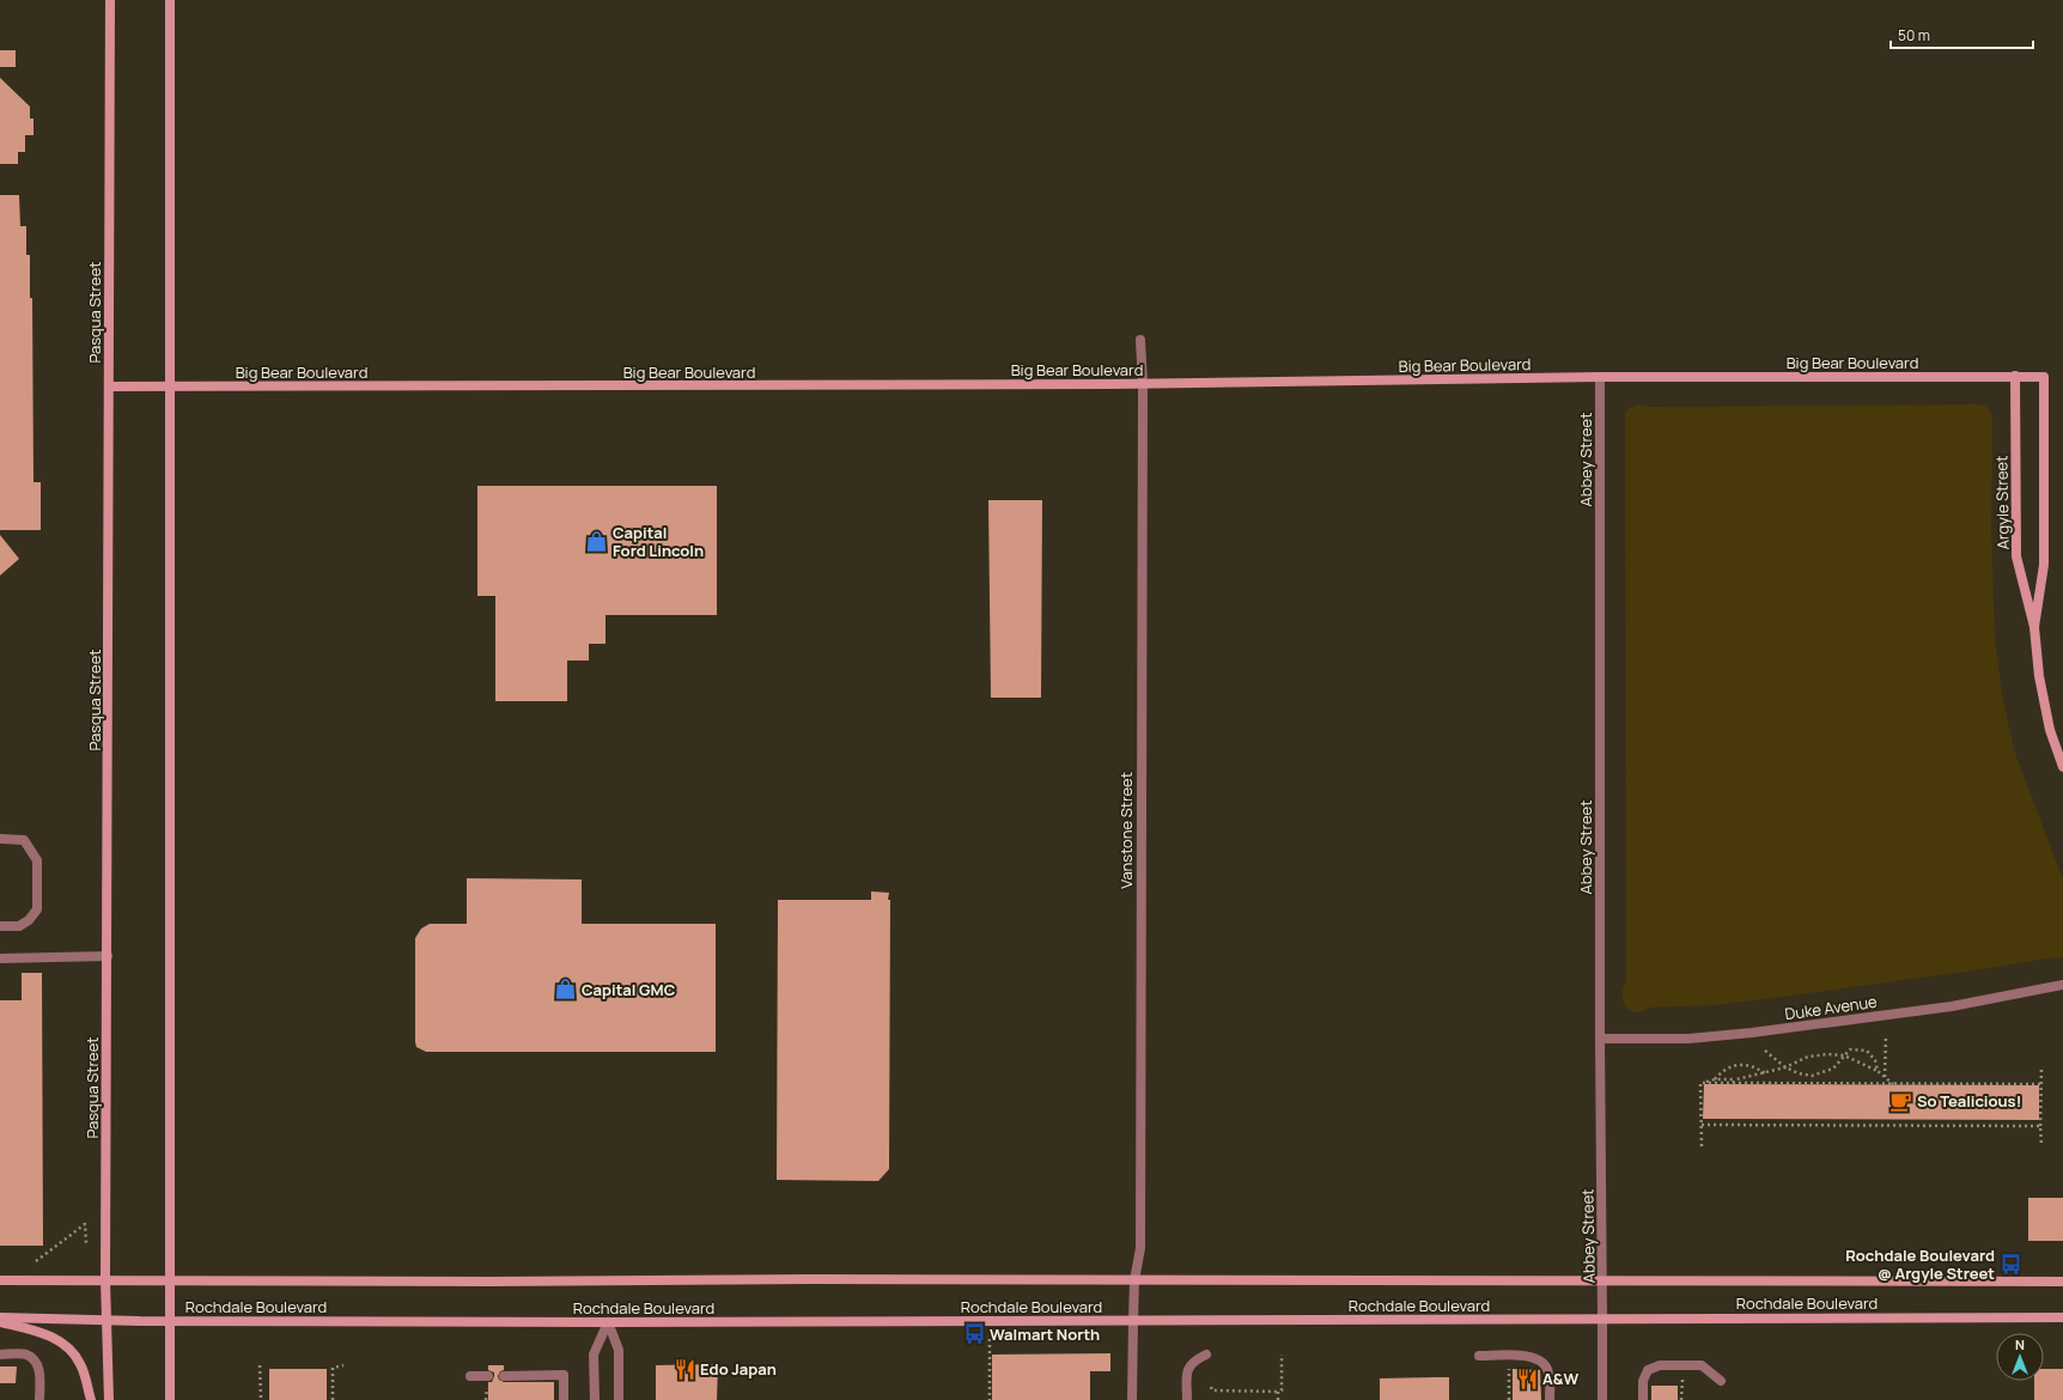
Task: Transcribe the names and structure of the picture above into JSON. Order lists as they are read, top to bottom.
{
  "streets": {
    "street": [
      "Pasqua Street",
      "Big Bear Boulevard",
      "Abbey Street",
      "Argyle Street",
      "Vanstone Street",
      "Duke Avenue",
      "Rochdale Boulevard"
    ]
  },
  "crossings": [
    ["Pasqua Street", "Big Bear Boulevard"],
    ["Pasqua Street", "Rochdale Boulevard"],
    ["Big Bear Boulevard", "Abbey Street"],
    ["Big Bear Boulevard", "Argyle Street"],
    ["Big Bear Boulevard", "Vanstone Street"],
    ["Abbey Street", "Duke Avenue"],
    ["Abbey Street", "Rochdale Boulevard"],
    ["Vanstone Street", "Rochdale Boulevard"]
  ],
  "places": {
    "shop": ["Capital Ford Lincoln", "Capital GMC"],
    "cafe": ["So Tealicious!"],
    "bus stop": ["Rochdale Boulevard @ Argyle Street", "Walmart North"],
    "restaurant": ["Edo Japan", "A&W"]
  },
  "scale_bar": "50 m",
  "north": "top"
}
